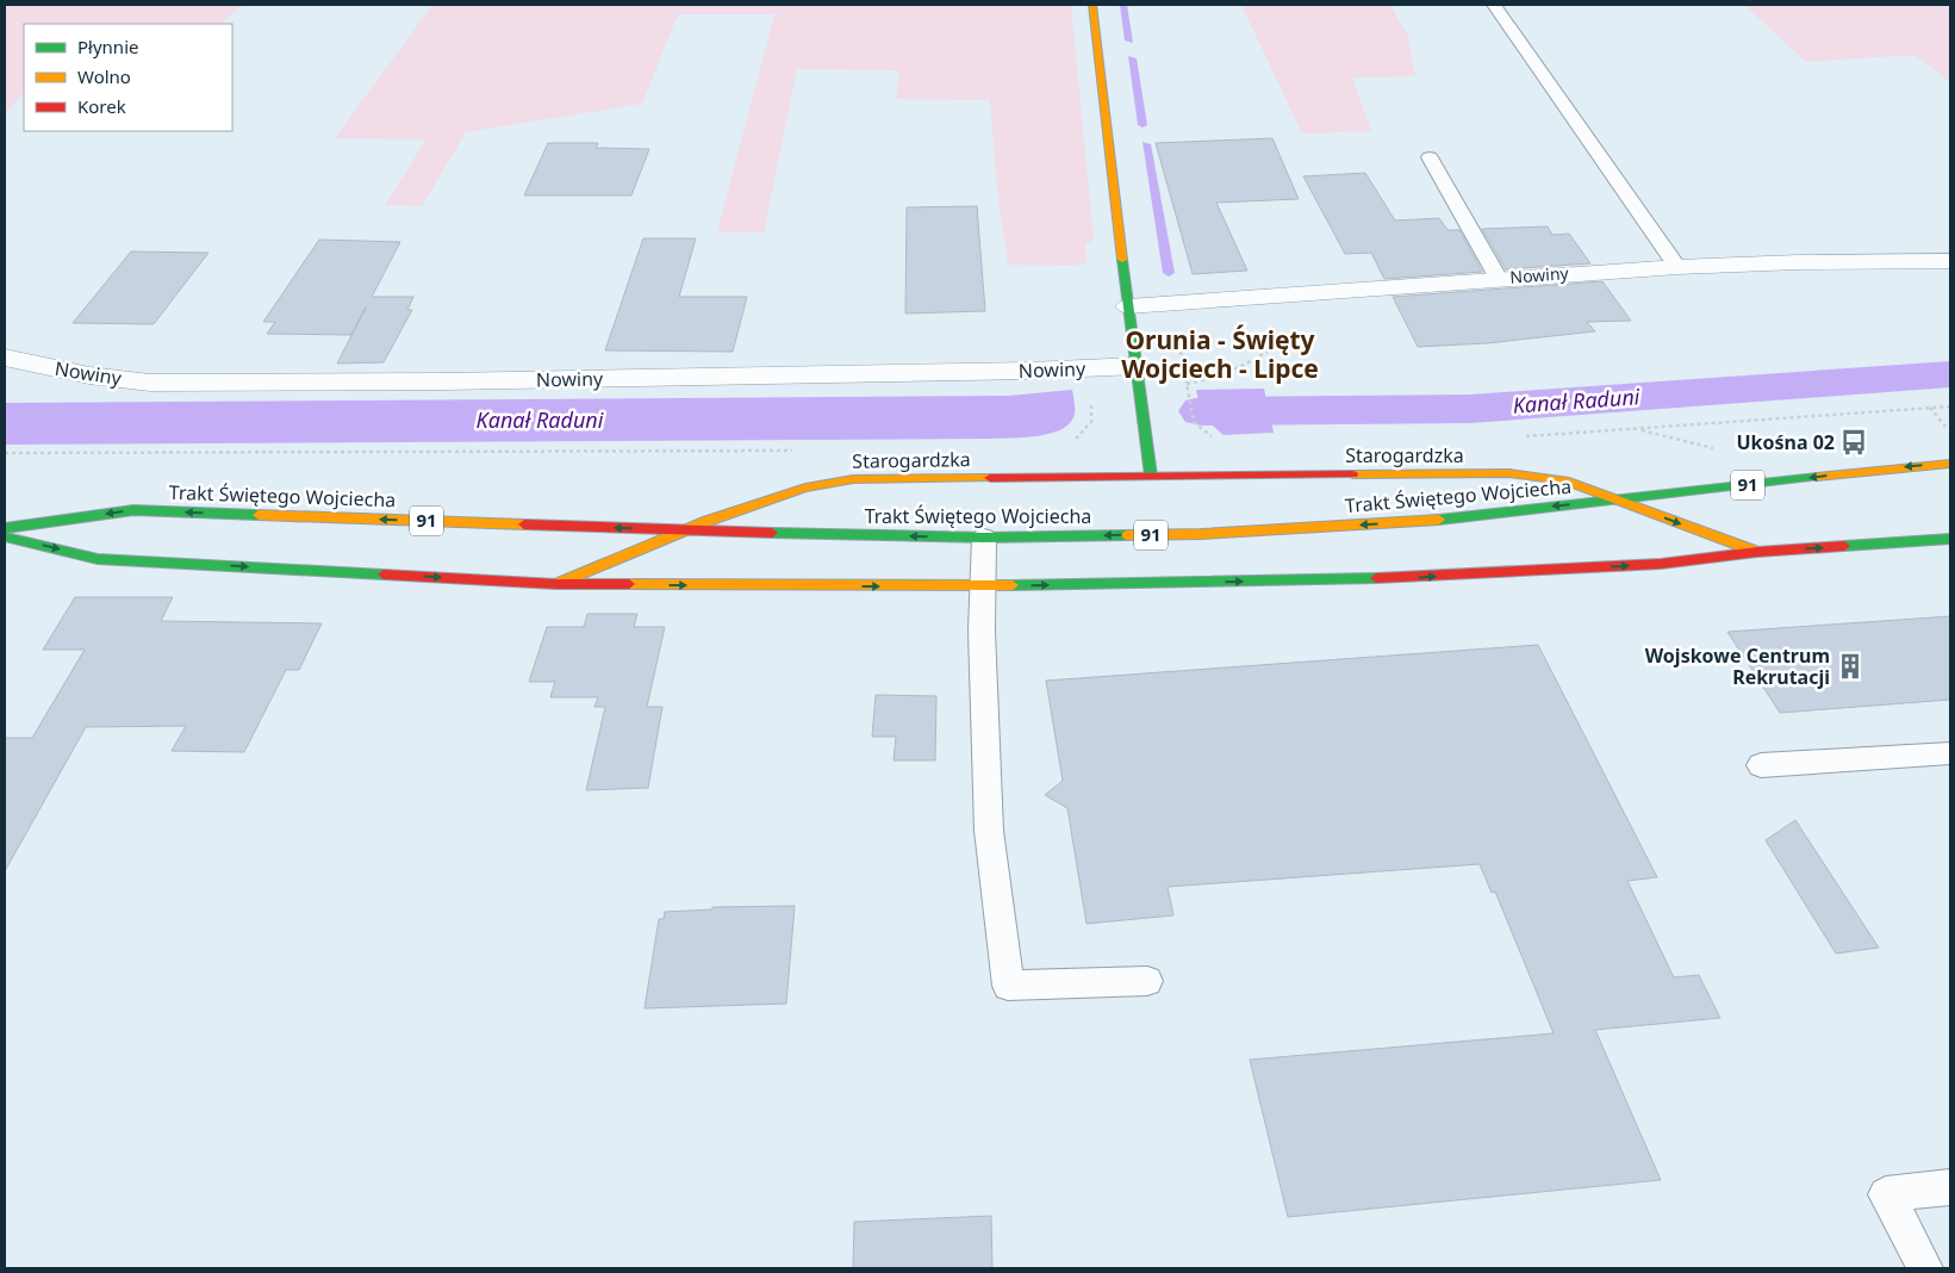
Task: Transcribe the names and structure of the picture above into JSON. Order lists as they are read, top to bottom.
{
  "streets": {
    "main road": ["Starogardzka", "91", "Trakt Świętego Wojciecha"],
    "street": ["Nowiny"]
  },
  "crossings": [
    ["Starogardzka", "Trakt Świętego Wojciecha"]
  ],
  "districts": ["Orunia - Święty Wojciech - Lipce"],
  "water": ["Kanał Raduni"],
  "places": {
    "bus stop": ["Ukośna 02"],
    "building": ["Wojskowe Centrum Rekrutacji"]
  },
  "legend": ["Płynnie", "Wolno", "Korek"]
}
